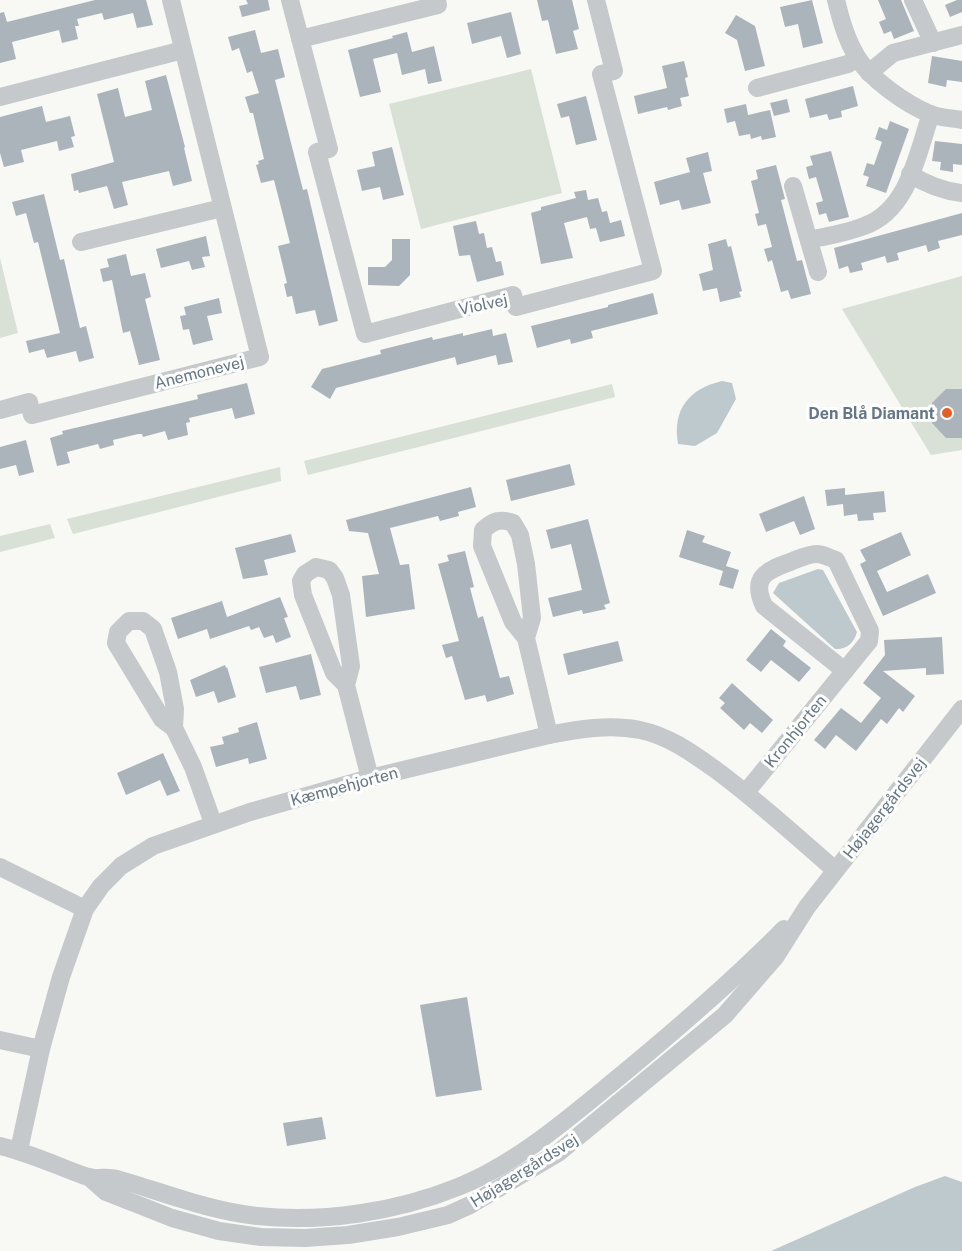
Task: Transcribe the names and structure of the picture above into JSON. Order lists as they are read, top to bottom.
{
  "streets": {
    "street": [
      "Violvej",
      "Anemonevej",
      "Kronhjorten",
      "Kæmpehjorten",
      "Højagergårdsvej"
    ]
  },
  "crossings": [
    ["Kronhjorten", "Kæmpehjorten"],
    ["Kæmpehjorten", "Højagergårdsvej"]
  ],
  "places": ["Den Blå Diamant"]
}
